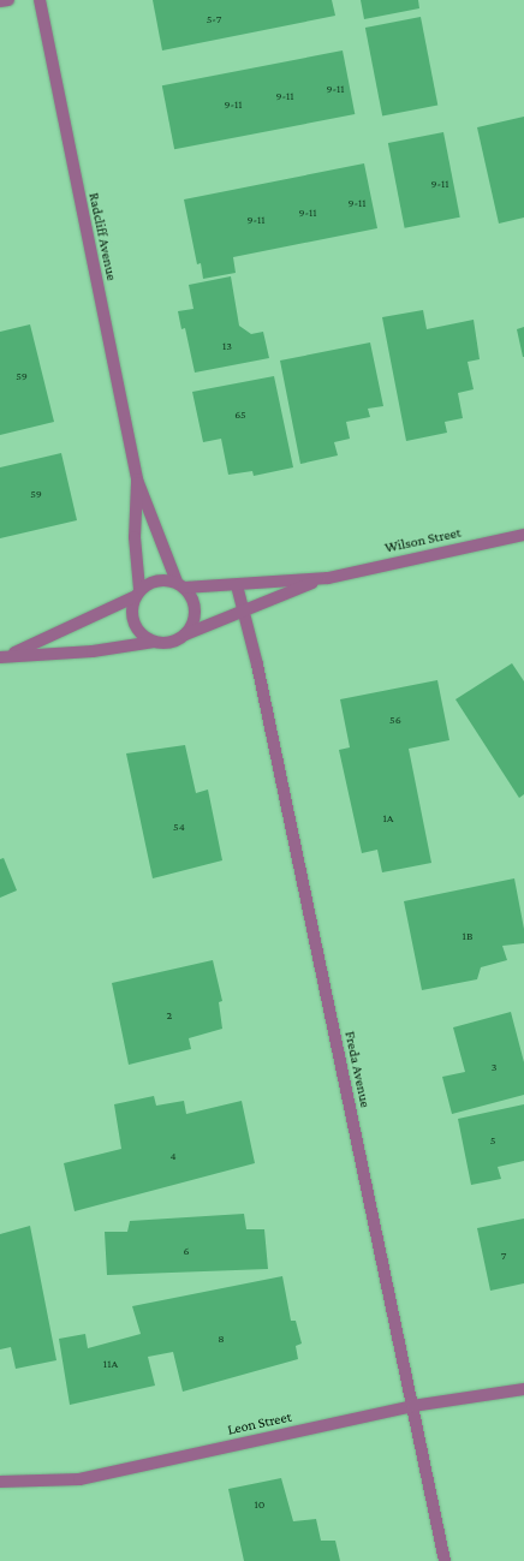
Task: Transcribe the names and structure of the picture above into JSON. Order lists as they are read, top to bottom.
{
  "streets": {
    "street": [
      "Radcliff Avenue",
      "Wilson Street",
      "Freda Avenue",
      "Leon Street"
    ]
  },
  "crossings": [
    ["Radcliff Avenue", "Wilson Street"],
    ["Wilson Street", "Freda Avenue"],
    ["Freda Avenue", "Leon Street"]
  ],
  "house_numbers": [
    "5-7",
    "9-11",
    "9-11",
    "9-11",
    "9-11",
    "9-11",
    "9-11",
    "9-11",
    "13",
    "59",
    "65",
    "59",
    "56",
    "1A",
    "54",
    "1B",
    "2",
    "3",
    "5",
    "4",
    "6",
    "7",
    "8",
    "11A",
    "10"
  ]
}
